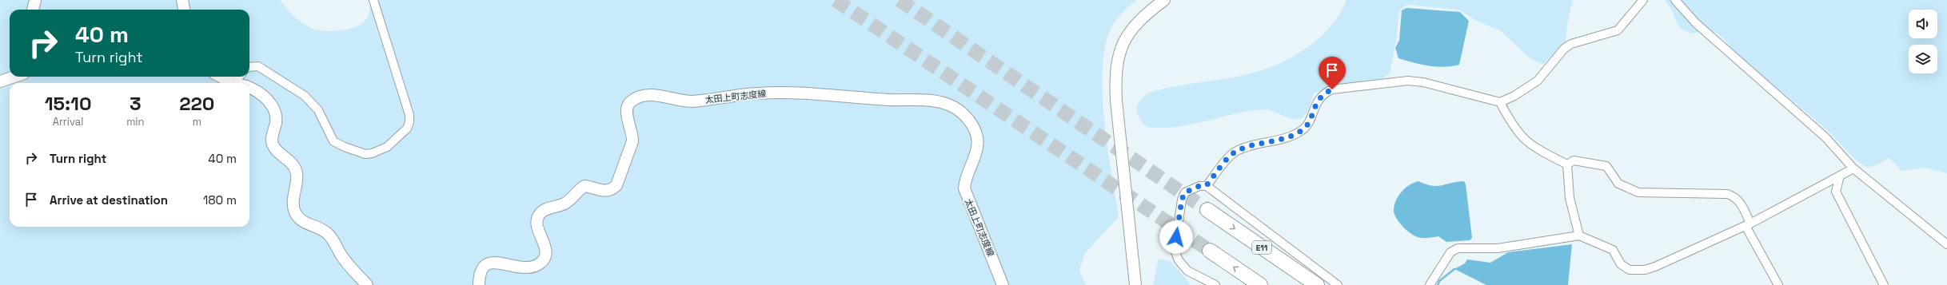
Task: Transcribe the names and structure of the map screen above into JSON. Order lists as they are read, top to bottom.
{
  "streets": {
    "highway": ["E11"],
    "main road": ["太田上町志度線"]
  },
  "page": {
    "turn": ["40 m", "Turn right"],
    "eta": [
      "15:10",
      "Arrival",
      "3",
      "min",
      "220",
      "m"
    ],
    "list": [
      {
        "name": "Turn right",
        "value": "40 m"
      },
      {
        "name": "Arrive at destination",
        "value": "180 m"
      }
    ]
  }
}
